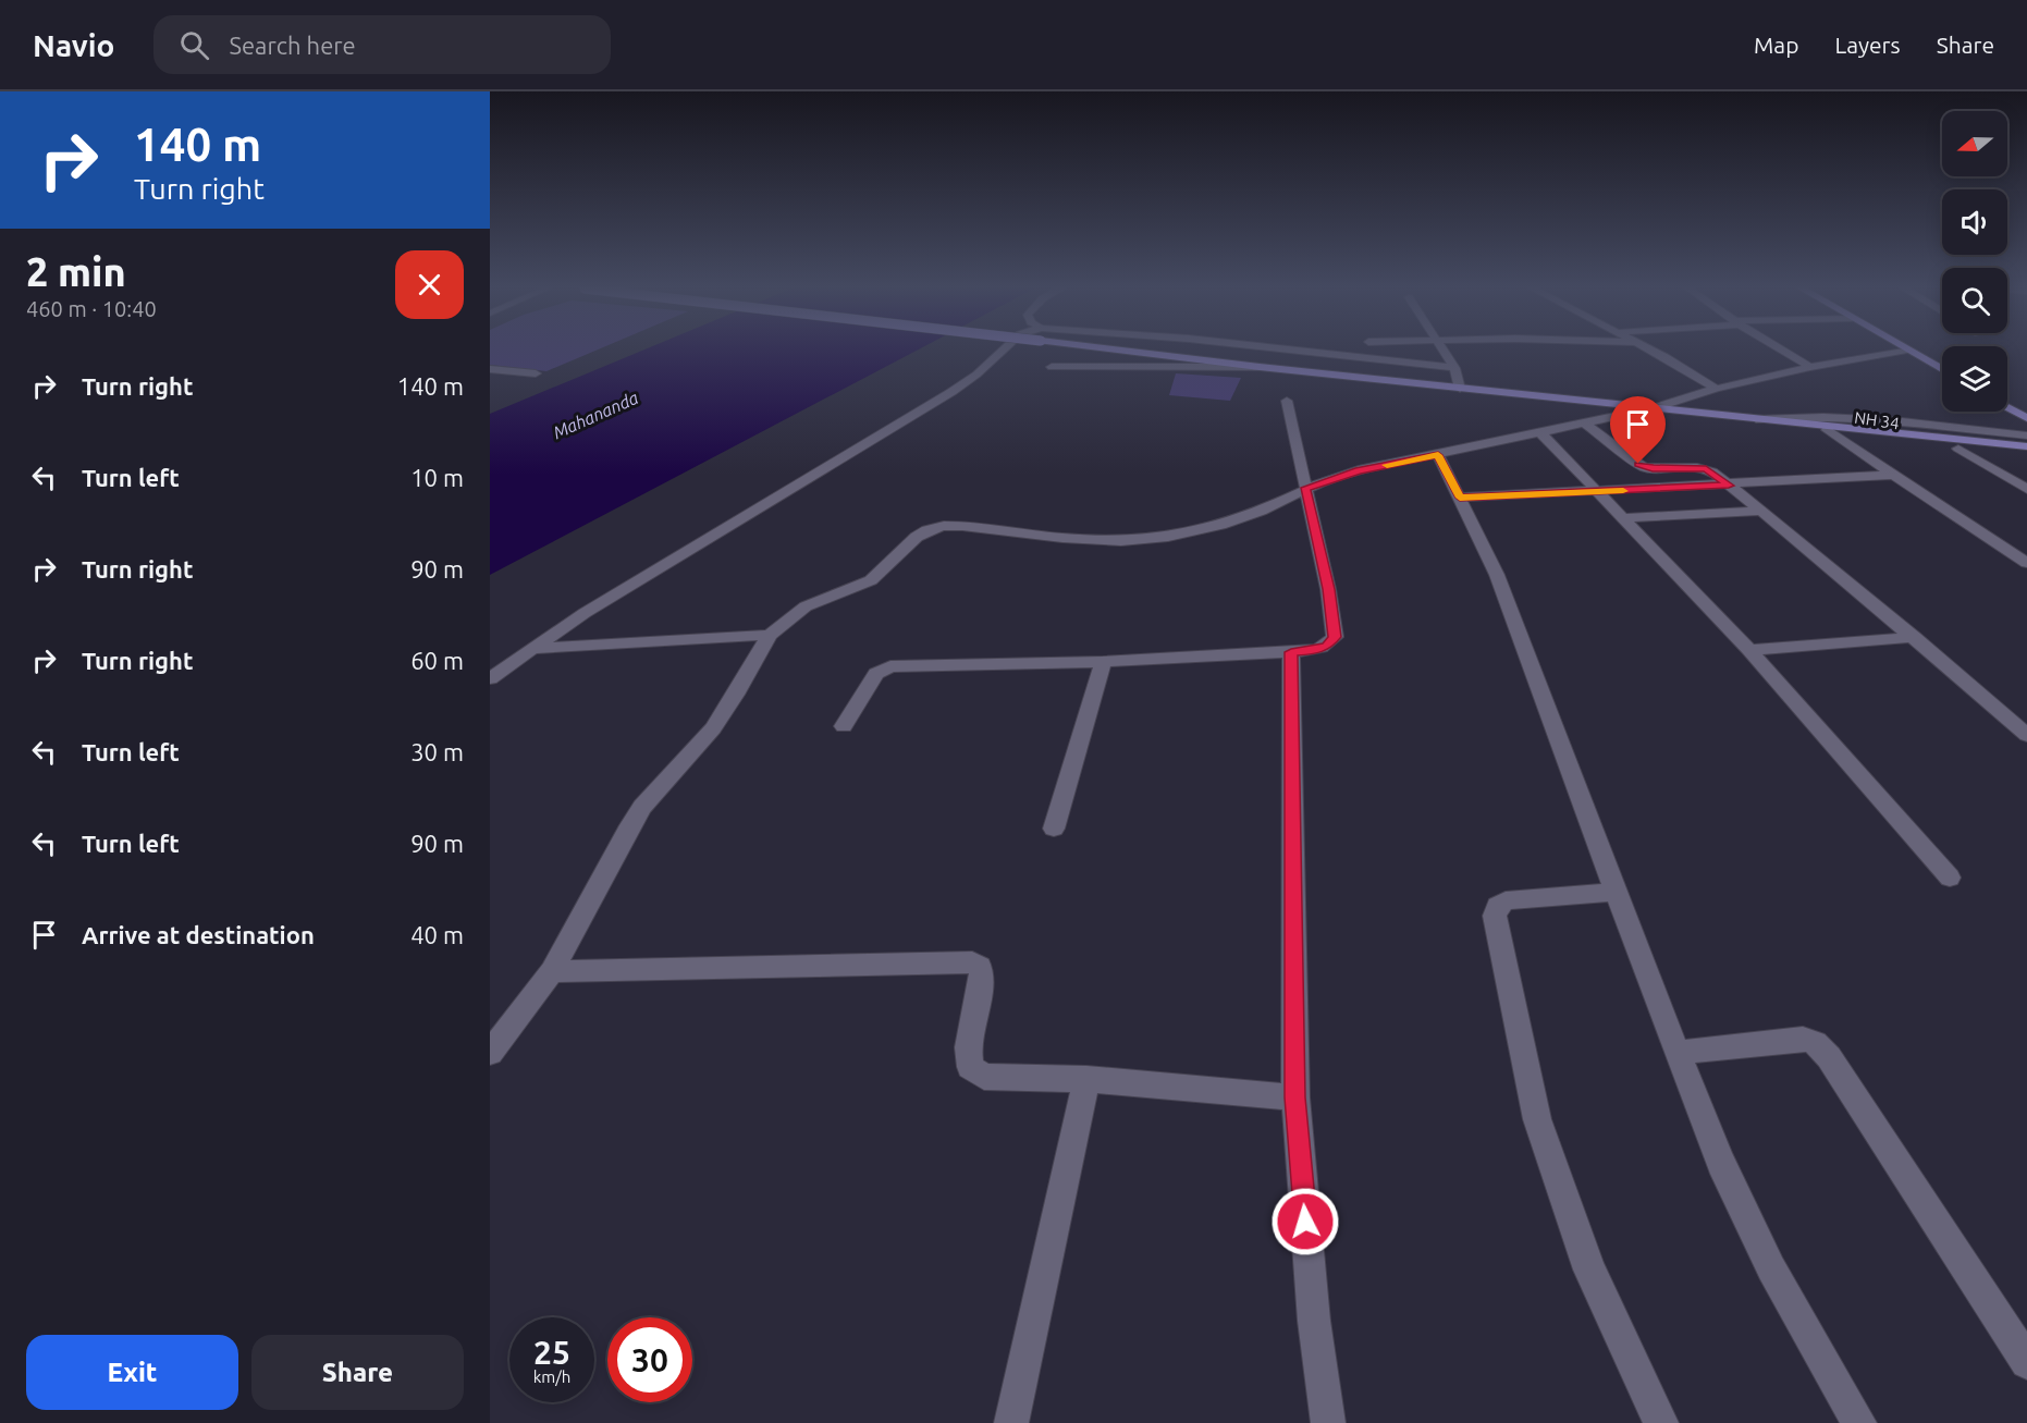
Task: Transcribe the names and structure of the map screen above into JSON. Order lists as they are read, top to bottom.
{
  "streets": {
    "main road": ["NH 34"]
  },
  "water": ["Mahananda"],
  "north": "left",
  "page": {
    "header": "Navio",
    "search": "Search here",
    "nav": ["Map", "Layers", "Share"],
    "turn": ["140 m", "Turn right"],
    "heading": ["2 min", "460 m · 10:40"],
    "list": [
      {
        "name": "Turn right",
        "value": "140 m"
      },
      {
        "name": "Turn left",
        "value": "10 m"
      },
      {
        "name": "Turn right",
        "value": "90 m"
      },
      {
        "name": "Turn right",
        "value": "60 m"
      },
      {
        "name": "Turn left",
        "value": "30 m"
      },
      {
        "name": "Turn left",
        "value": "90 m"
      },
      {
        "name": "Arrive at destination",
        "value": "40 m"
      }
    ],
    "speed": "25 km/h",
    "limit": "30",
    "buttons": ["Exit", "Share"]
  }
}
